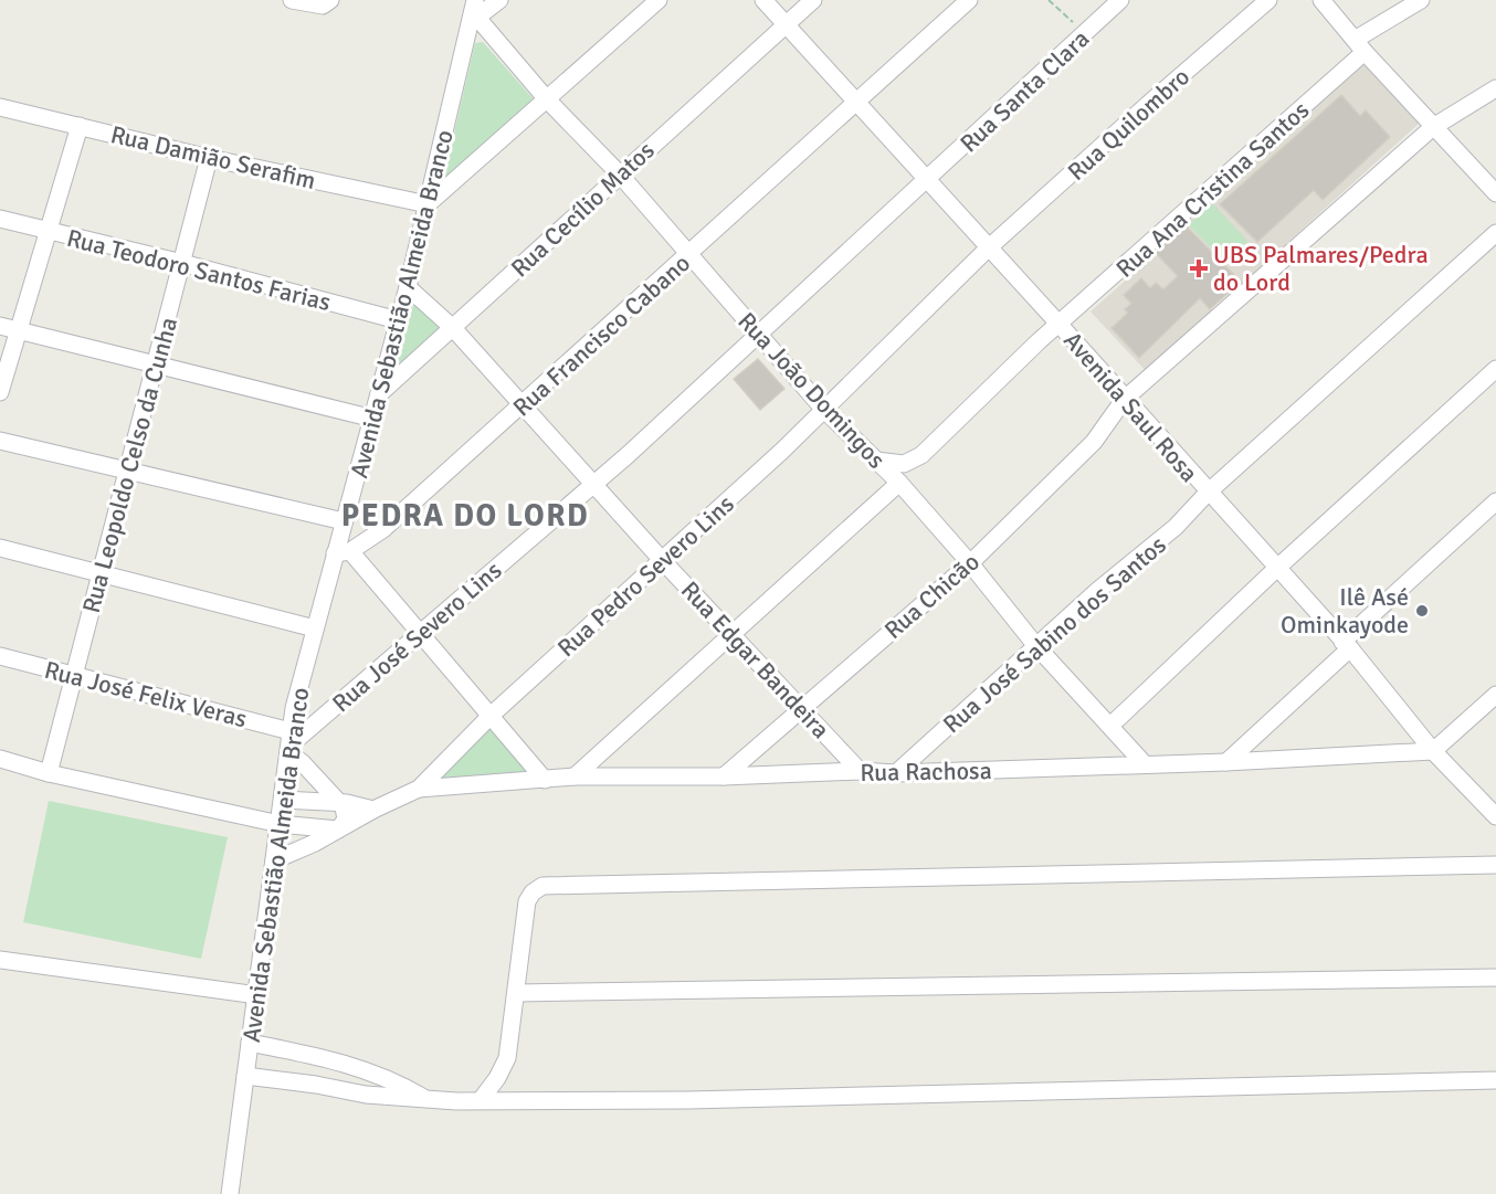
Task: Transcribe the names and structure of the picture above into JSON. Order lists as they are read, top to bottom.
{
  "streets": {
    "street": [
      "Rua Santa Clara",
      "Rua Quilombro",
      "Rua Damião Serafim",
      "Rua Ana Cristina Santos",
      "Rua Cecílio Matos",
      "Rua Teodoro Santos Farias",
      "Avenida Sebastião Almeida Branco",
      "Rua Francisco Cabano",
      "Rua João Domingos",
      "Avenida Saul Rosa",
      "Rua Leopoldo Celso da Cunha",
      "Rua Pedro Severo Lins",
      "Rua Chicão",
      "Rua José Sabino dos Santos",
      "Rua José Severo Lins",
      "Rua Edgar Bandeira",
      "Rua José Felix Veras",
      "Rua Rachosa"
    ]
  },
  "crossings": [
    ["Rua Santa Clara", "Avenida Saul Rosa"],
    ["Rua Santa Clara", "Rua José Severo Lins"],
    ["Rua Quilombro", "Avenida Saul Rosa"],
    ["Rua Quilombro", "Rua Pedro Severo Lins"],
    ["Rua Damião Serafim", "Avenida Sebastião Almeida Branco"],
    ["Rua Damião Serafim", "Rua Leopoldo Celso da Cunha"],
    ["Rua Ana Cristina Santos", "Rua João Domingos"],
    ["Rua Ana Cristina Santos", "Avenida Saul Rosa"],
    ["Rua Cecílio Matos", "Avenida Sebastião Almeida Branco"],
    ["Rua Cecílio Matos", "Rua João Domingos"],
    ["Rua Cecílio Matos", "Avenida Saul Rosa"],
    ["Rua Cecílio Matos", "Rua Edgar Bandeira"],
    ["Rua Teodoro Santos Farias", "Avenida Sebastião Almeida Branco"],
    ["Rua Teodoro Santos Farias", "Rua Leopoldo Celso da Cunha"],
    ["Avenida Sebastião Almeida Branco", "Rua Francisco Cabano"],
    ["Avenida Sebastião Almeida Branco", "Rua João Domingos"],
    ["Avenida Sebastião Almeida Branco", "Rua Pedro Severo Lins"],
    ["Avenida Sebastião Almeida Branco", "Rua José Severo Lins"],
    ["Avenida Sebastião Almeida Branco", "Rua Edgar Bandeira"],
    ["Avenida Sebastião Almeida Branco", "Rua José Felix Veras"],
    ["Rua Francisco Cabano", "Rua João Domingos"],
    ["Rua Francisco Cabano", "Avenida Saul Rosa"],
    ["Rua Francisco Cabano", "Rua Edgar Bandeira"],
    ["Rua João Domingos", "Rua Pedro Severo Lins"],
    ["Rua João Domingos", "Rua Chicão"],
    ["Rua João Domingos", "Rua José Sabino dos Santos"],
    ["Rua João Domingos", "Rua José Severo Lins"],
    ["Rua João Domingos", "Rua Rachosa"],
    ["Avenida Saul Rosa", "Rua Pedro Severo Lins"],
    ["Avenida Saul Rosa", "Rua Chicão"],
    ["Avenida Saul Rosa", "Rua José Sabino dos Santos"],
    ["Avenida Saul Rosa", "Rua José Severo Lins"],
    ["Avenida Saul Rosa", "Rua Rachosa"],
    ["Rua Leopoldo Celso da Cunha", "Rua José Felix Veras"],
    ["Rua Pedro Severo Lins", "Rua Edgar Bandeira"],
    ["Rua Pedro Severo Lins", "Rua Rachosa"],
    ["Rua Chicão", "Rua Edgar Bandeira"],
    ["Rua Chicão", "Rua Rachosa"],
    ["Rua José Sabino dos Santos", "Rua Rachosa"],
    ["Rua José Severo Lins", "Rua Edgar Bandeira"],
    ["Rua José Severo Lins", "Rua José Felix Veras"],
    ["Rua Edgar Bandeira", "Rua Rachosa"]
  ],
  "districts": ["PEDRA DO LORD"],
  "places": {
    "health": ["UBS Palmares/Pedra do Lord"],
    "other": ["Ilê Asé Ominkayode"]
  }
}
